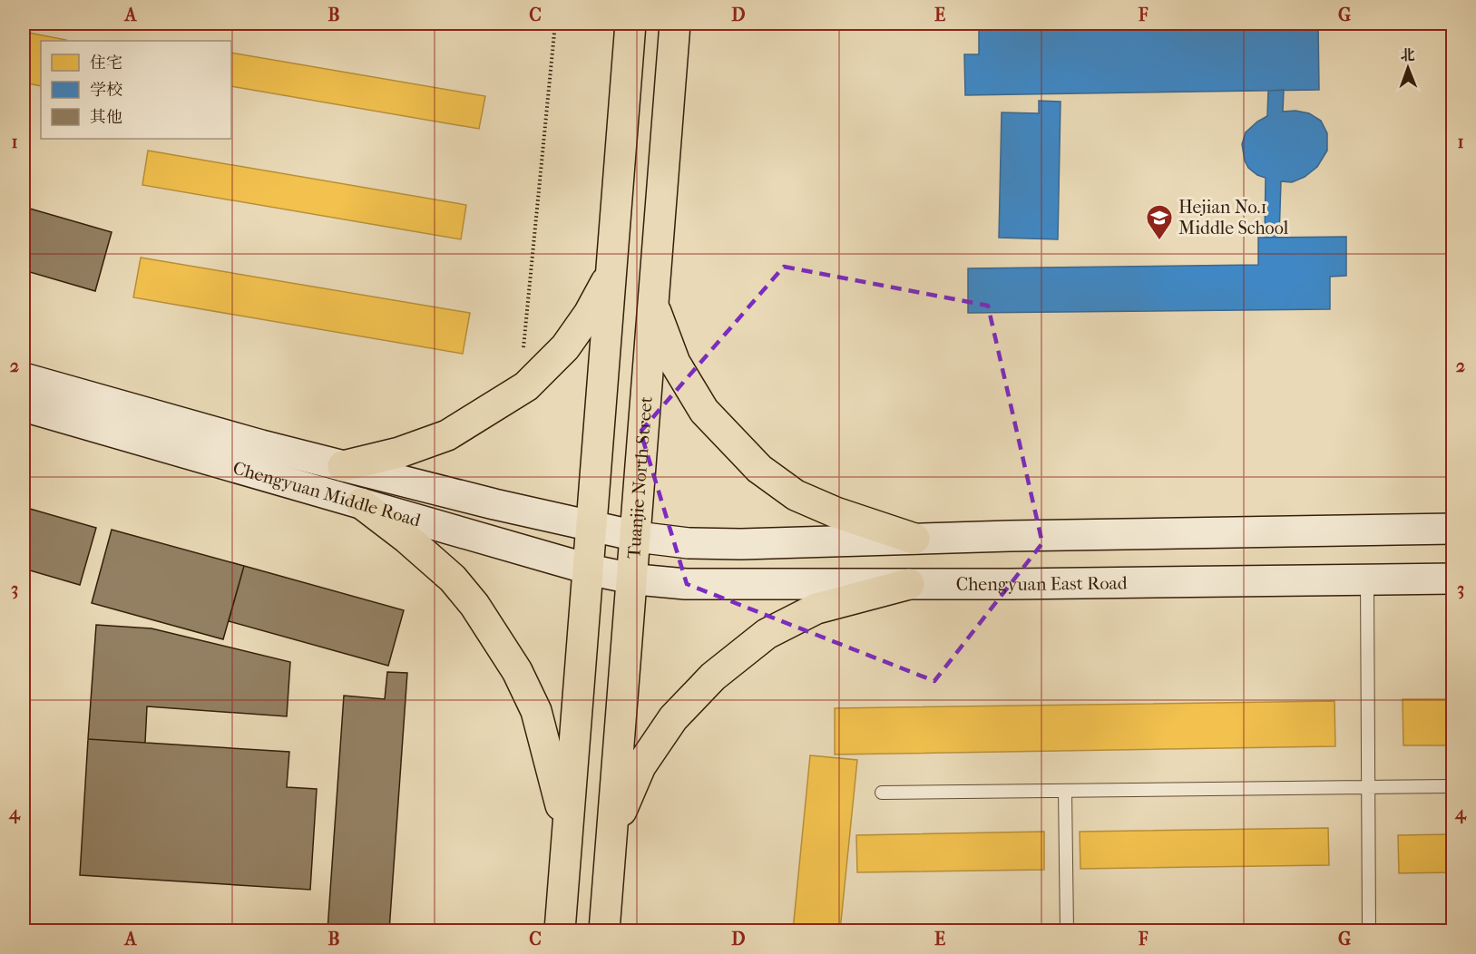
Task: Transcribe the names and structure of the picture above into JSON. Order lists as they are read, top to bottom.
{
  "streets": {
    "highway": ["Tuanjie North Street"],
    "main road": ["Chengyuan Middle Road", "Chengyuan East Road"]
  },
  "crossings": [
    ["Tuanjie North Street", "Chengyuan Middle Road"],
    ["Tuanjie North Street", "Chengyuan East Road"],
    ["Chengyuan Middle Road", "Chengyuan East Road"]
  ],
  "places": {
    "school or university": ["Hejian No.1 Middle School"]
  },
  "legend": ["住宅", "学校", "其他"],
  "north": "top",
  "grid": {
    "columns": [
      "A",
      "B",
      "C",
      "D",
      "E",
      "F",
      "G"
    ],
    "rows": [
      "1",
      "2",
      "3",
      "4"
    ]
  }
}
